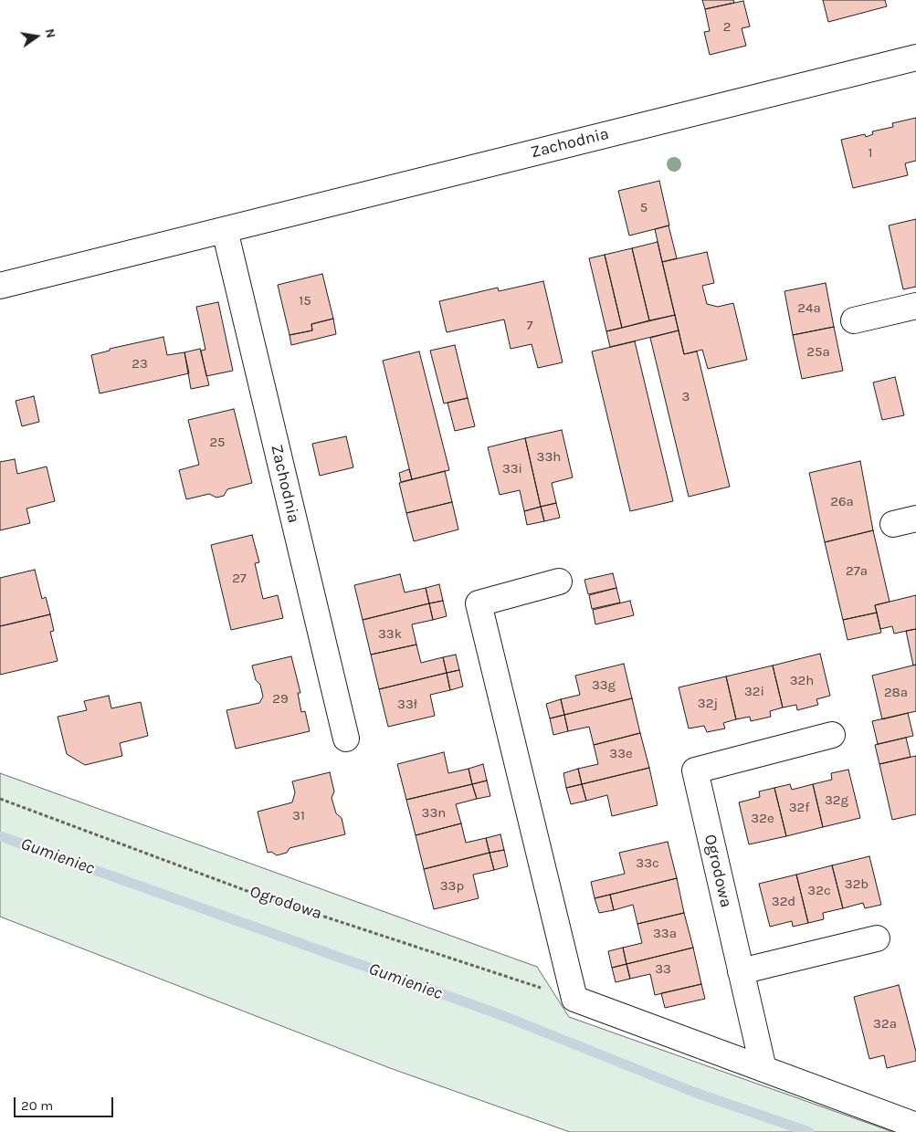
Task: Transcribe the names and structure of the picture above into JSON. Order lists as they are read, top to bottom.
{
  "streets": {
    "street": ["Zachodnia", "Ogrodowa"]
  },
  "water": ["Gumieniec"],
  "house_numbers": [
    "2",
    "1",
    "5",
    "15",
    "24a",
    "7",
    "25a",
    "23",
    "3",
    "25",
    "33h",
    "33i",
    "26a",
    "27a",
    "27",
    "33k",
    "32h",
    "33g",
    "32i",
    "28a",
    "29",
    "32j",
    "33ł",
    "33e",
    "32g",
    "32f",
    "33n",
    "31",
    "32e",
    "33c",
    "32b",
    "33p",
    "32c",
    "32d",
    "33a",
    "33",
    "32a"
  ],
  "scale_bar": "20 m",
  "north": "right"
}
